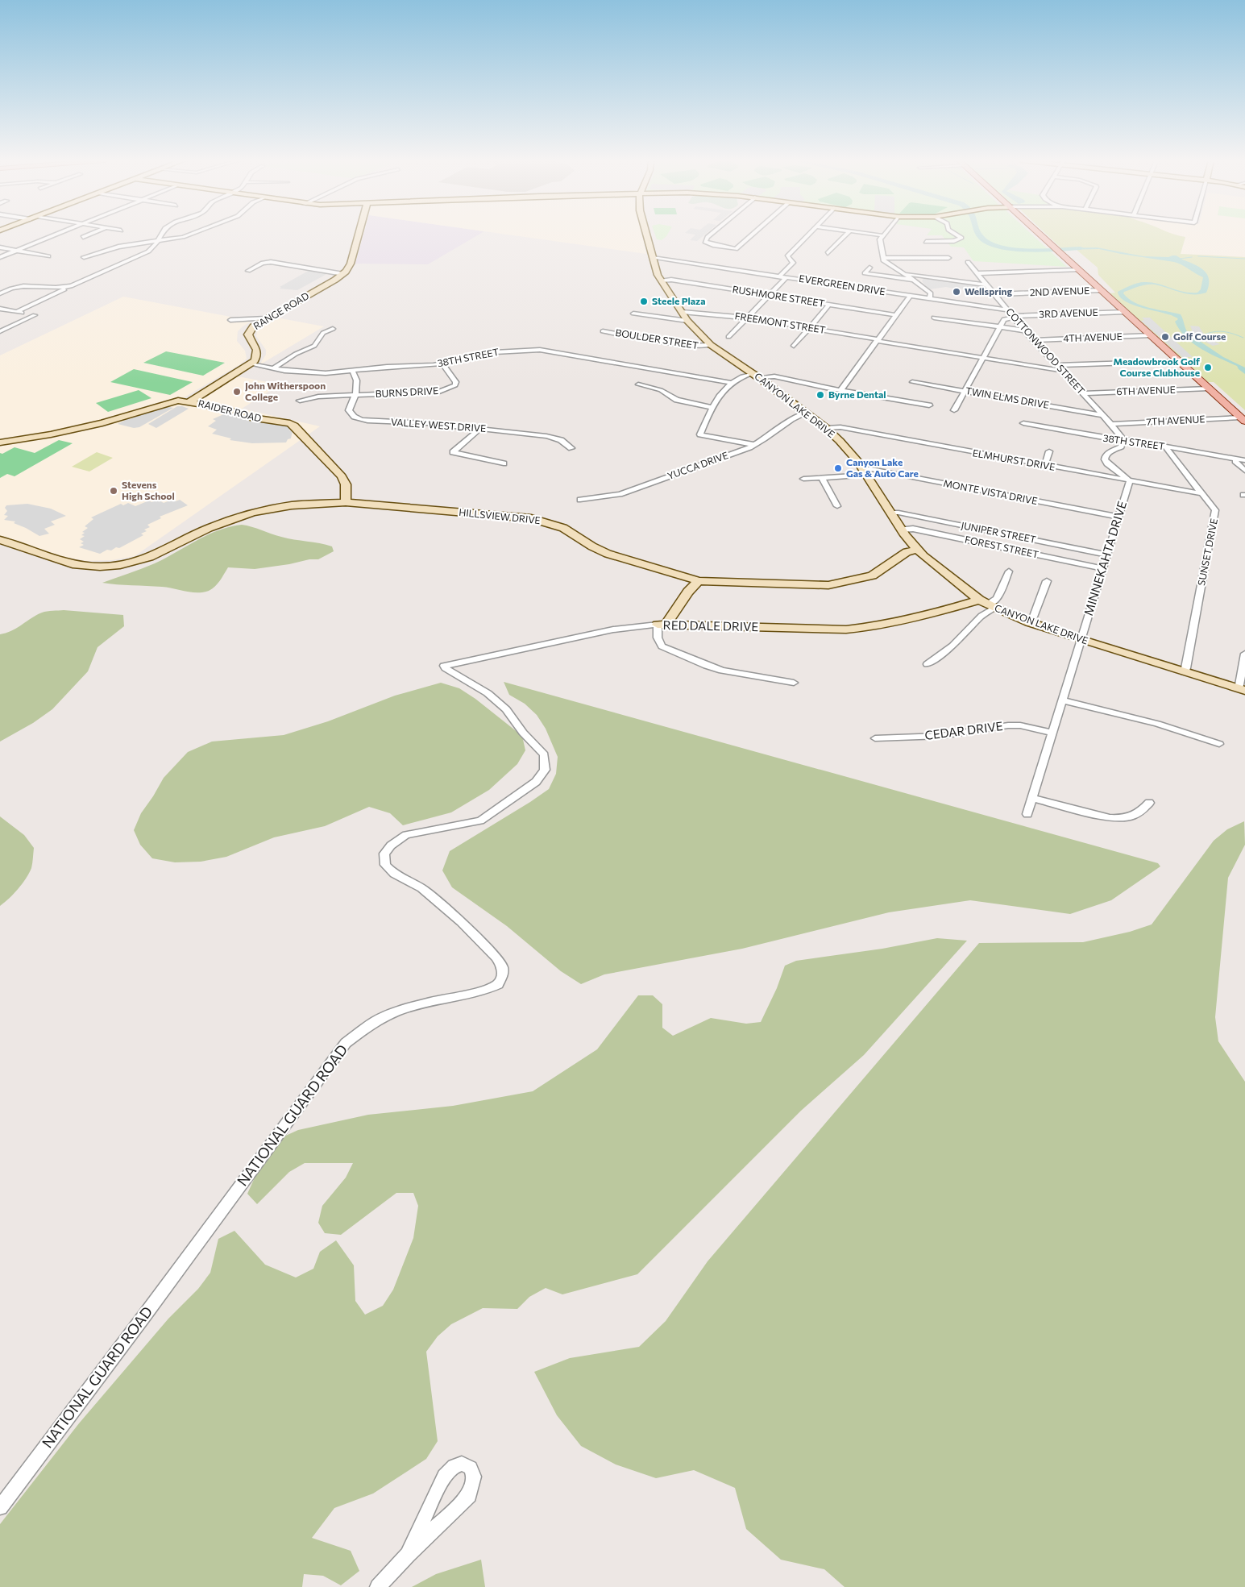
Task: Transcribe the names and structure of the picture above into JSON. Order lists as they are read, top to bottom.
{
  "streets": {
    "street": [
      "EVERGREEN DRIVE",
      "2ND AVENUE",
      "RUSHMORE STREET",
      "RANGE ROAD",
      "3RD AVENUE",
      "FREEMONT STREET",
      "4TH AVENUE",
      "BOULDER STREET",
      "COTTONWOOD STREET",
      "38TH STREET",
      "6TH AVENUE",
      "BURNS DRIVE",
      "TWIN ELMS DRIVE",
      "CANYON LAKE DRIVE",
      "RAIDER ROAD",
      "7TH AVENUE",
      "VALLEY WEST DRIVE",
      "ELMHURST DRIVE",
      "YUCCA DRIVE",
      "MONTE VISTA DRIVE",
      "HILLSVIEW DRIVE",
      "JUNIPER STREET",
      "FOREST STREET",
      "SUNSET DRIVE",
      "MINNEKAHTA DRIVE",
      "RED DALE DRIVE",
      "CEDAR DRIVE",
      "NATIONAL GUARD ROAD"
    ]
  },
  "crossings": [
    ["EVERGREEN DRIVE", "COTTONWOOD STREET"],
    ["EVERGREEN DRIVE", "CANYON LAKE DRIVE"],
    ["2ND AVENUE", "COTTONWOOD STREET"],
    ["RUSHMORE STREET", "CANYON LAKE DRIVE"],
    ["RANGE ROAD", "38TH STREET"],
    ["3RD AVENUE", "COTTONWOOD STREET"],
    ["FREEMONT STREET", "COTTONWOOD STREET"],
    ["FREEMONT STREET", "CANYON LAKE DRIVE"],
    ["4TH AVENUE", "COTTONWOOD STREET"],
    ["BOULDER STREET", "CANYON LAKE DRIVE"],
    ["COTTONWOOD STREET", "38TH STREET"],
    ["COTTONWOOD STREET", "6TH AVENUE"],
    ["COTTONWOOD STREET", "TWIN ELMS DRIVE"],
    ["COTTONWOOD STREET", "7TH AVENUE"],
    ["38TH STREET", "BURNS DRIVE"],
    ["38TH STREET", "VALLEY WEST DRIVE"],
    ["38TH STREET", "SUNSET DRIVE"],
    ["BURNS DRIVE", "VALLEY WEST DRIVE"],
    ["CANYON LAKE DRIVE", "ELMHURST DRIVE"],
    ["CANYON LAKE DRIVE", "YUCCA DRIVE"],
    ["CANYON LAKE DRIVE", "MONTE VISTA DRIVE"],
    ["CANYON LAKE DRIVE", "HILLSVIEW DRIVE"],
    ["CANYON LAKE DRIVE", "JUNIPER STREET"],
    ["CANYON LAKE DRIVE", "FOREST STREET"],
    ["CANYON LAKE DRIVE", "SUNSET DRIVE"],
    ["CANYON LAKE DRIVE", "MINNEKAHTA DRIVE"],
    ["CANYON LAKE DRIVE", "RED DALE DRIVE"],
    ["RAIDER ROAD", "HILLSVIEW DRIVE"],
    ["ELMHURST DRIVE", "SUNSET DRIVE"],
    ["ELMHURST DRIVE", "MINNEKAHTA DRIVE"],
    ["MONTE VISTA DRIVE", "MINNEKAHTA DRIVE"],
    ["JUNIPER STREET", "MINNEKAHTA DRIVE"],
    ["FOREST STREET", "MINNEKAHTA DRIVE"],
    ["MINNEKAHTA DRIVE", "CEDAR DRIVE"],
    ["RED DALE DRIVE", "NATIONAL GUARD ROAD"]
  ],
  "places": [
    "Wellspring",
    "Steele Plaza",
    "Golf Course",
    "Meadowbrook Golf Course Clubhouse",
    "John Witherspoon College",
    "Byrne Dental",
    "Canyon Lake Gas & Auto Care",
    "Stevens High School"
  ]
}
